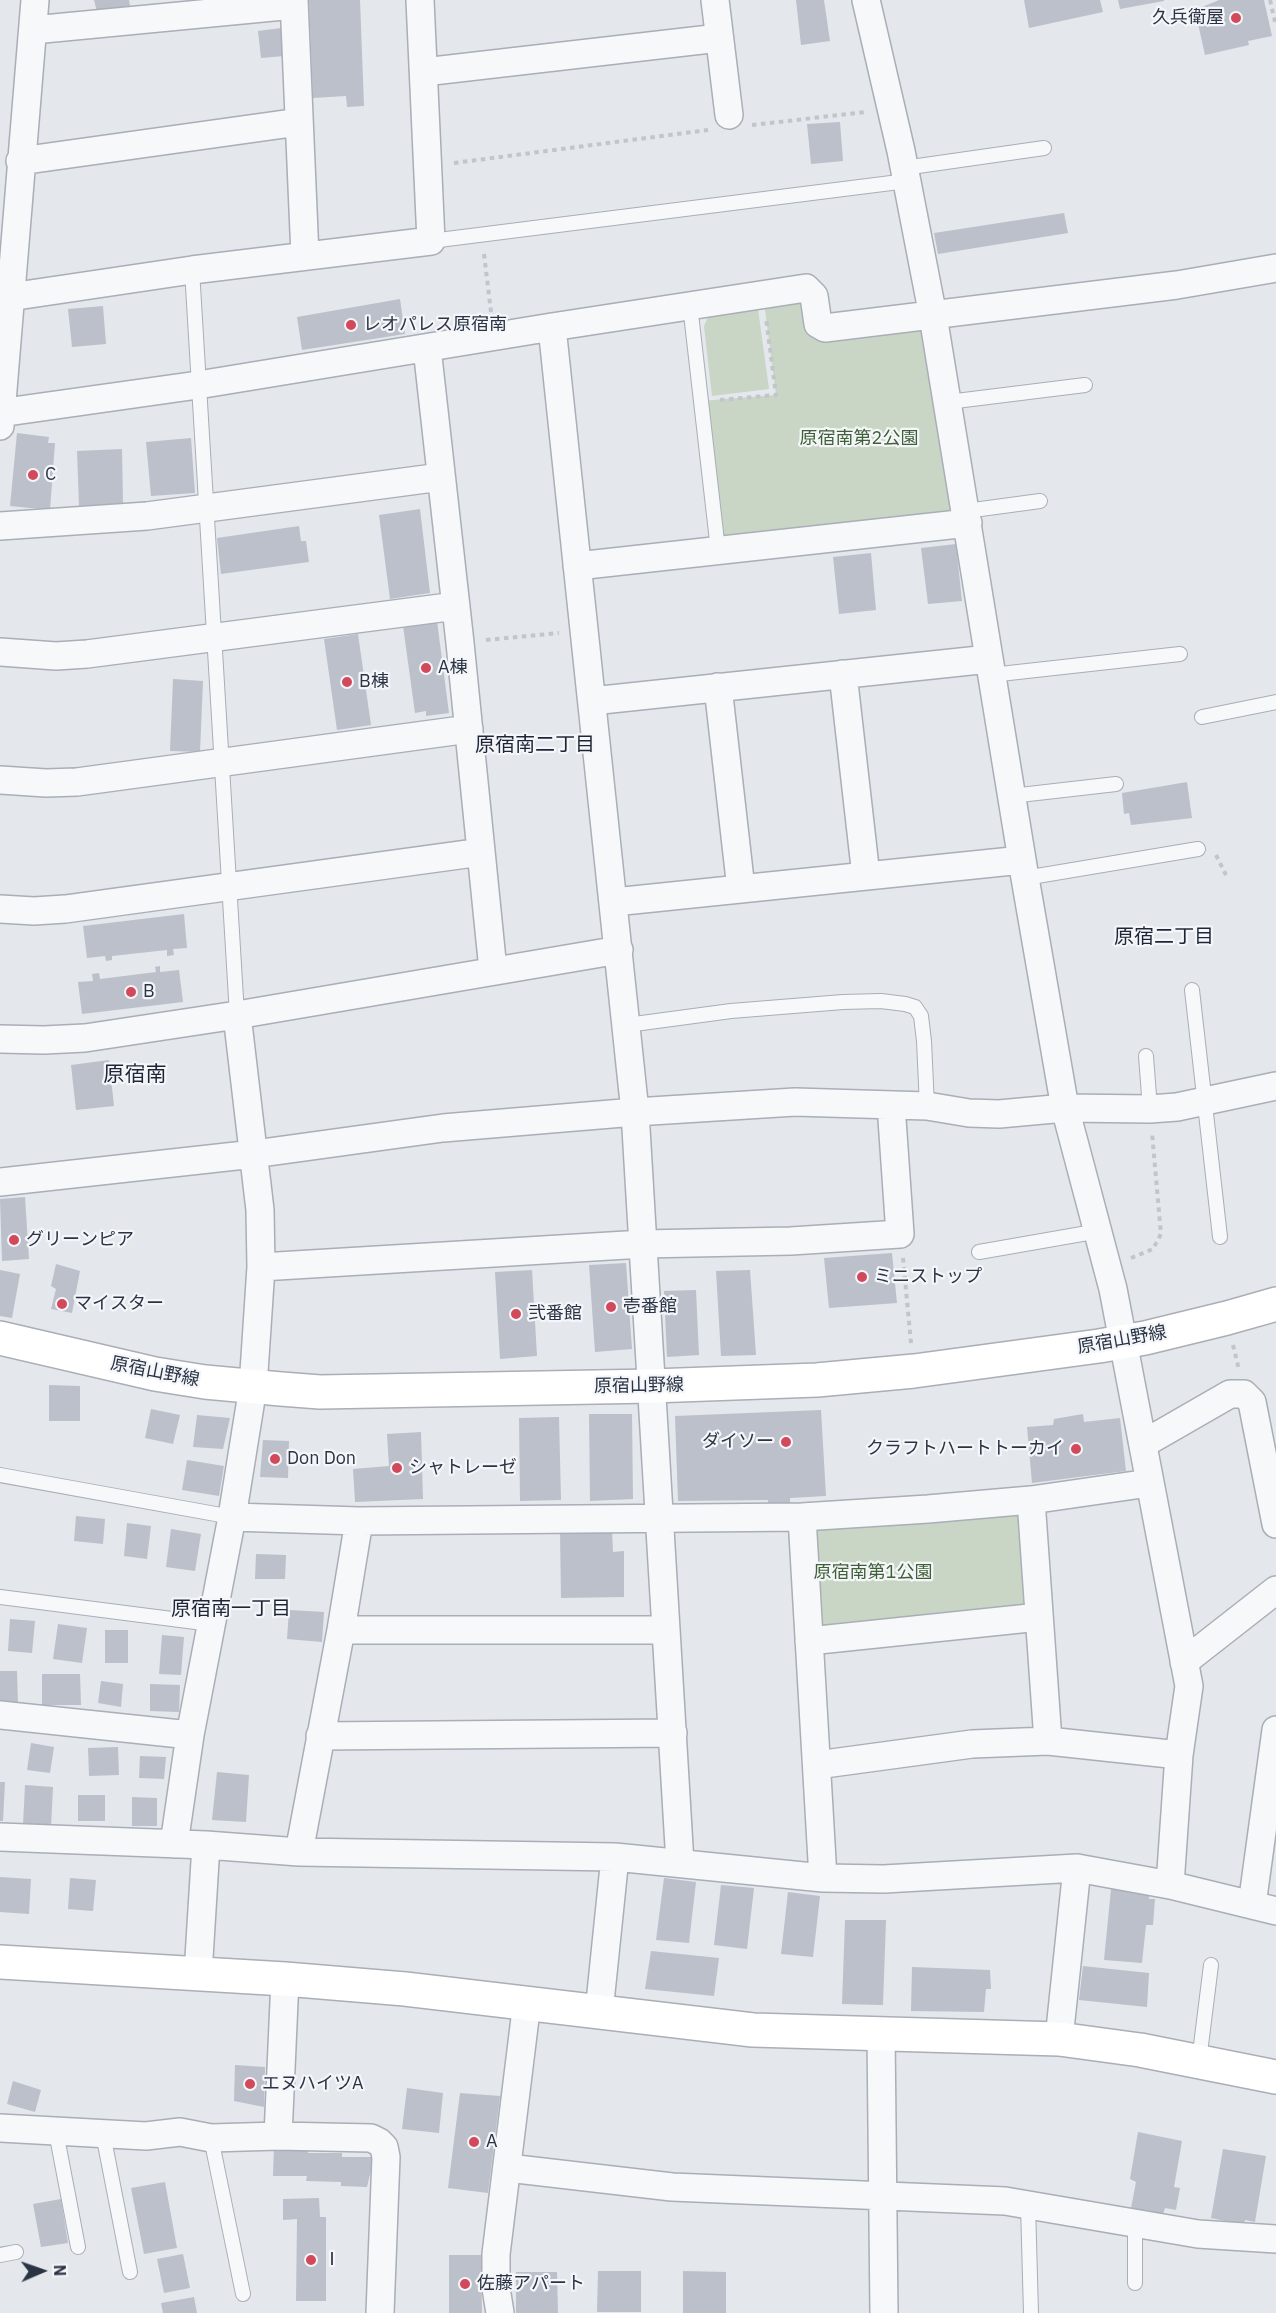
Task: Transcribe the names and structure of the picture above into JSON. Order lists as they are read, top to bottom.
{
  "streets": {
    "street": ["原宿山野線"]
  },
  "districts": [
    "原宿南二丁目",
    "原宿二丁目",
    "原宿南",
    "原宿南一丁目"
  ],
  "parks": ["原宿南第2公園", "原宿南第1公園"],
  "places": [
    "久兵衛屋",
    "レオパレス原宿南",
    "C",
    "A棟",
    "B棟",
    "B",
    "グリーンピア",
    "ミニストップ",
    "マイスター",
    "壱番館",
    "弐番館",
    "ダイソー",
    "クラフトハートトーカイ",
    "Don Don",
    "シャトレーゼ",
    "エヌハイツA",
    "A",
    "Ⅰ",
    "佐藤アパート"
  ],
  "north": "right"
}
